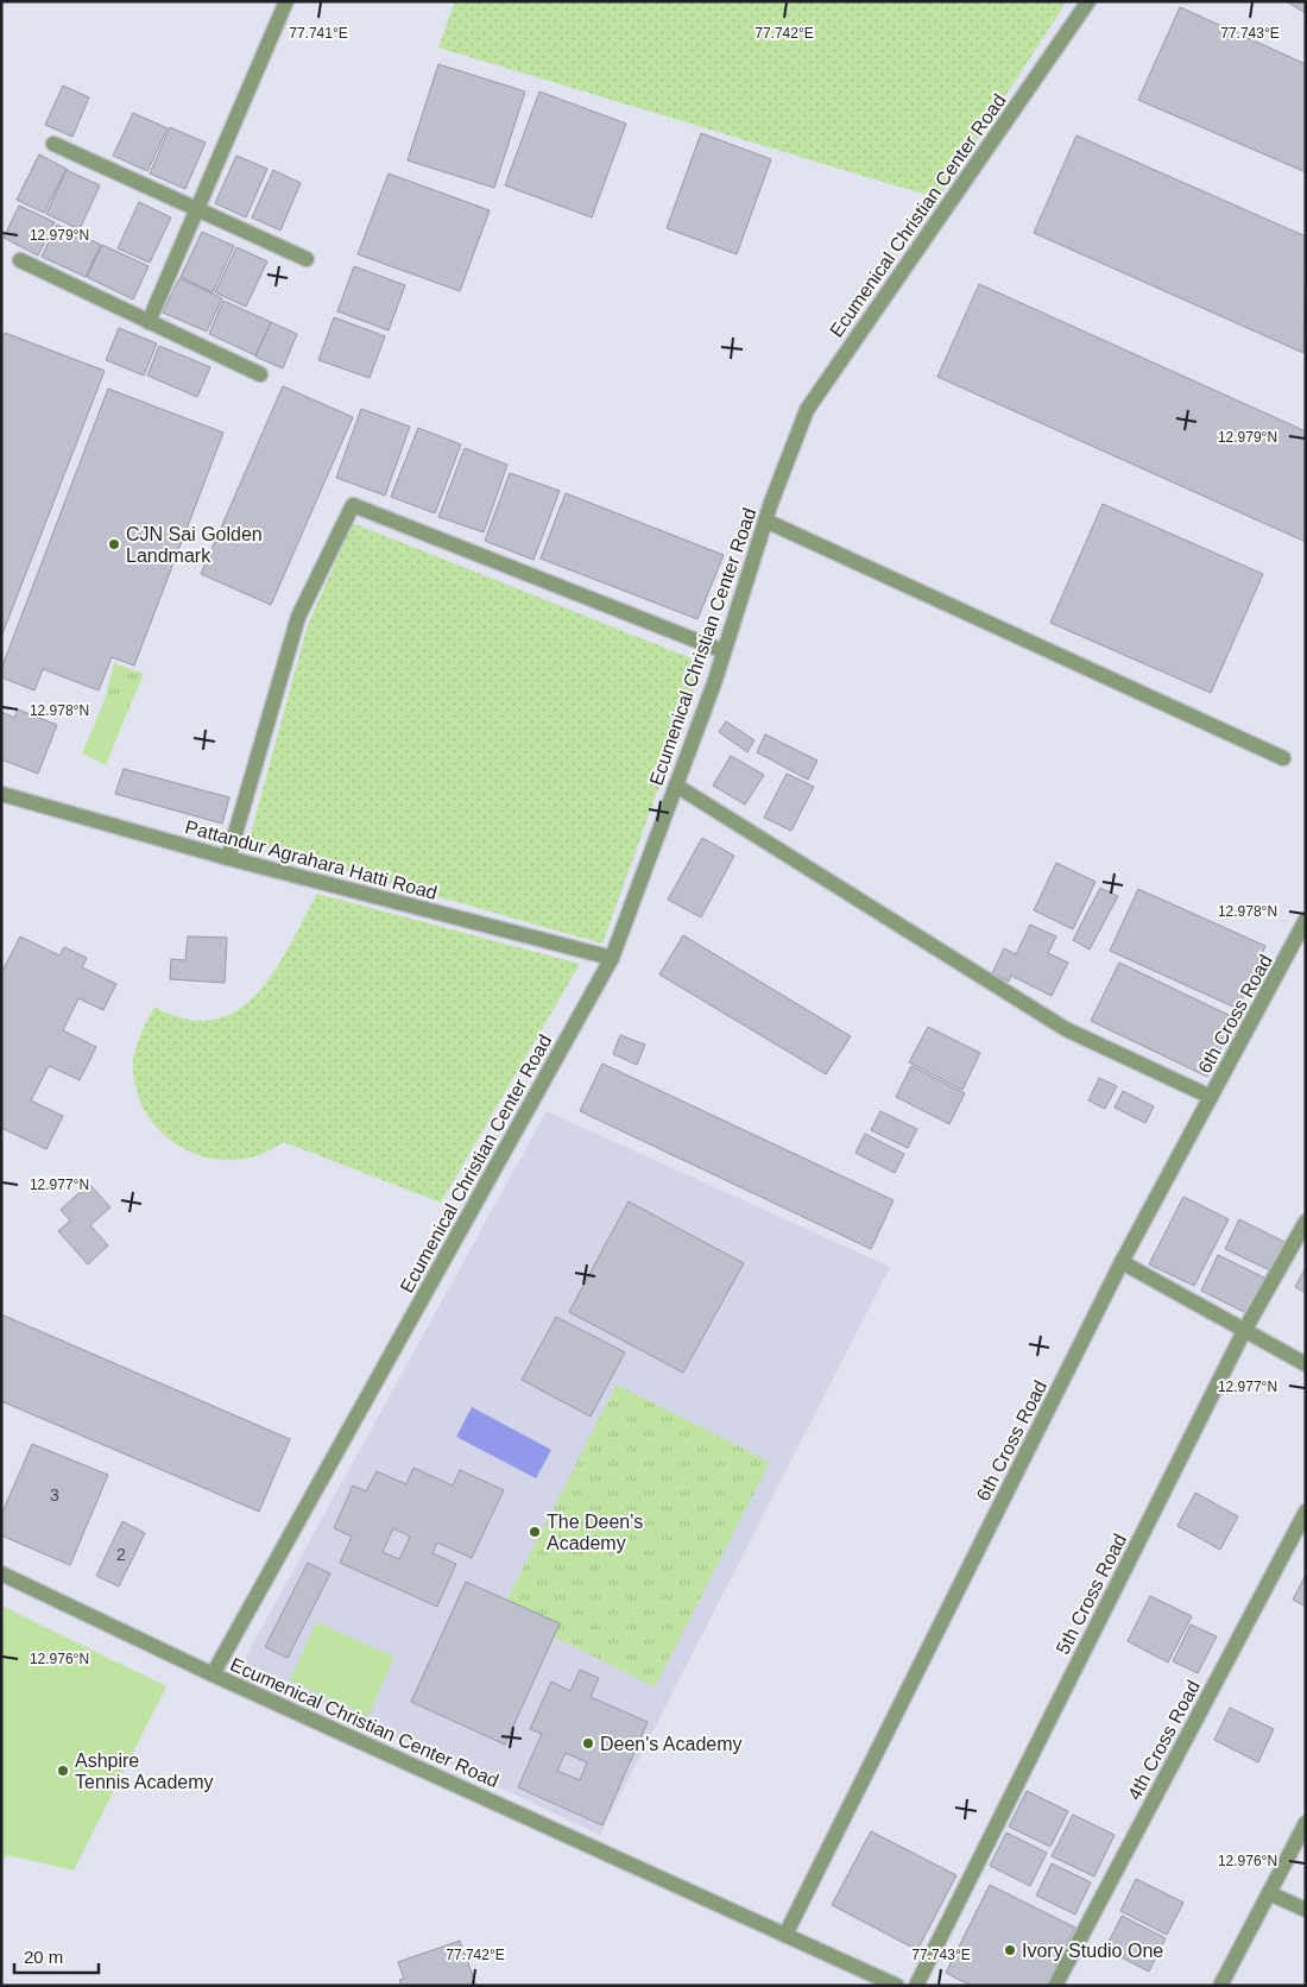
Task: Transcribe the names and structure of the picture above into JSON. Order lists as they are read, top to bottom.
{
  "streets": {
    "street": [
      "Ecumenical Christian Center Road",
      "Pattandur Agrahara Hatti Road",
      "6th Cross Road",
      "5th Cross Road",
      "4th Cross Road"
    ]
  },
  "crossings": [
    ["Ecumenical Christian Center Road", "Pattandur Agrahara Hatti Road"],
    ["Ecumenical Christian Center Road", "6th Cross Road"]
  ],
  "places": [
    "CJN Sai Golden Landmark",
    "The Deen's Academy",
    "Deen's Academy",
    "Ashpire Tennis Academy",
    "Ivory Studio One"
  ],
  "house_numbers": ["3", "2"],
  "scale_bar": "20 m",
  "coordinates": [
    "77.741°E",
    "77.742°E",
    "77.743°E",
    "12.979°N",
    "12.978°N",
    "12.977°N",
    "12.976°N"
  ]
}
